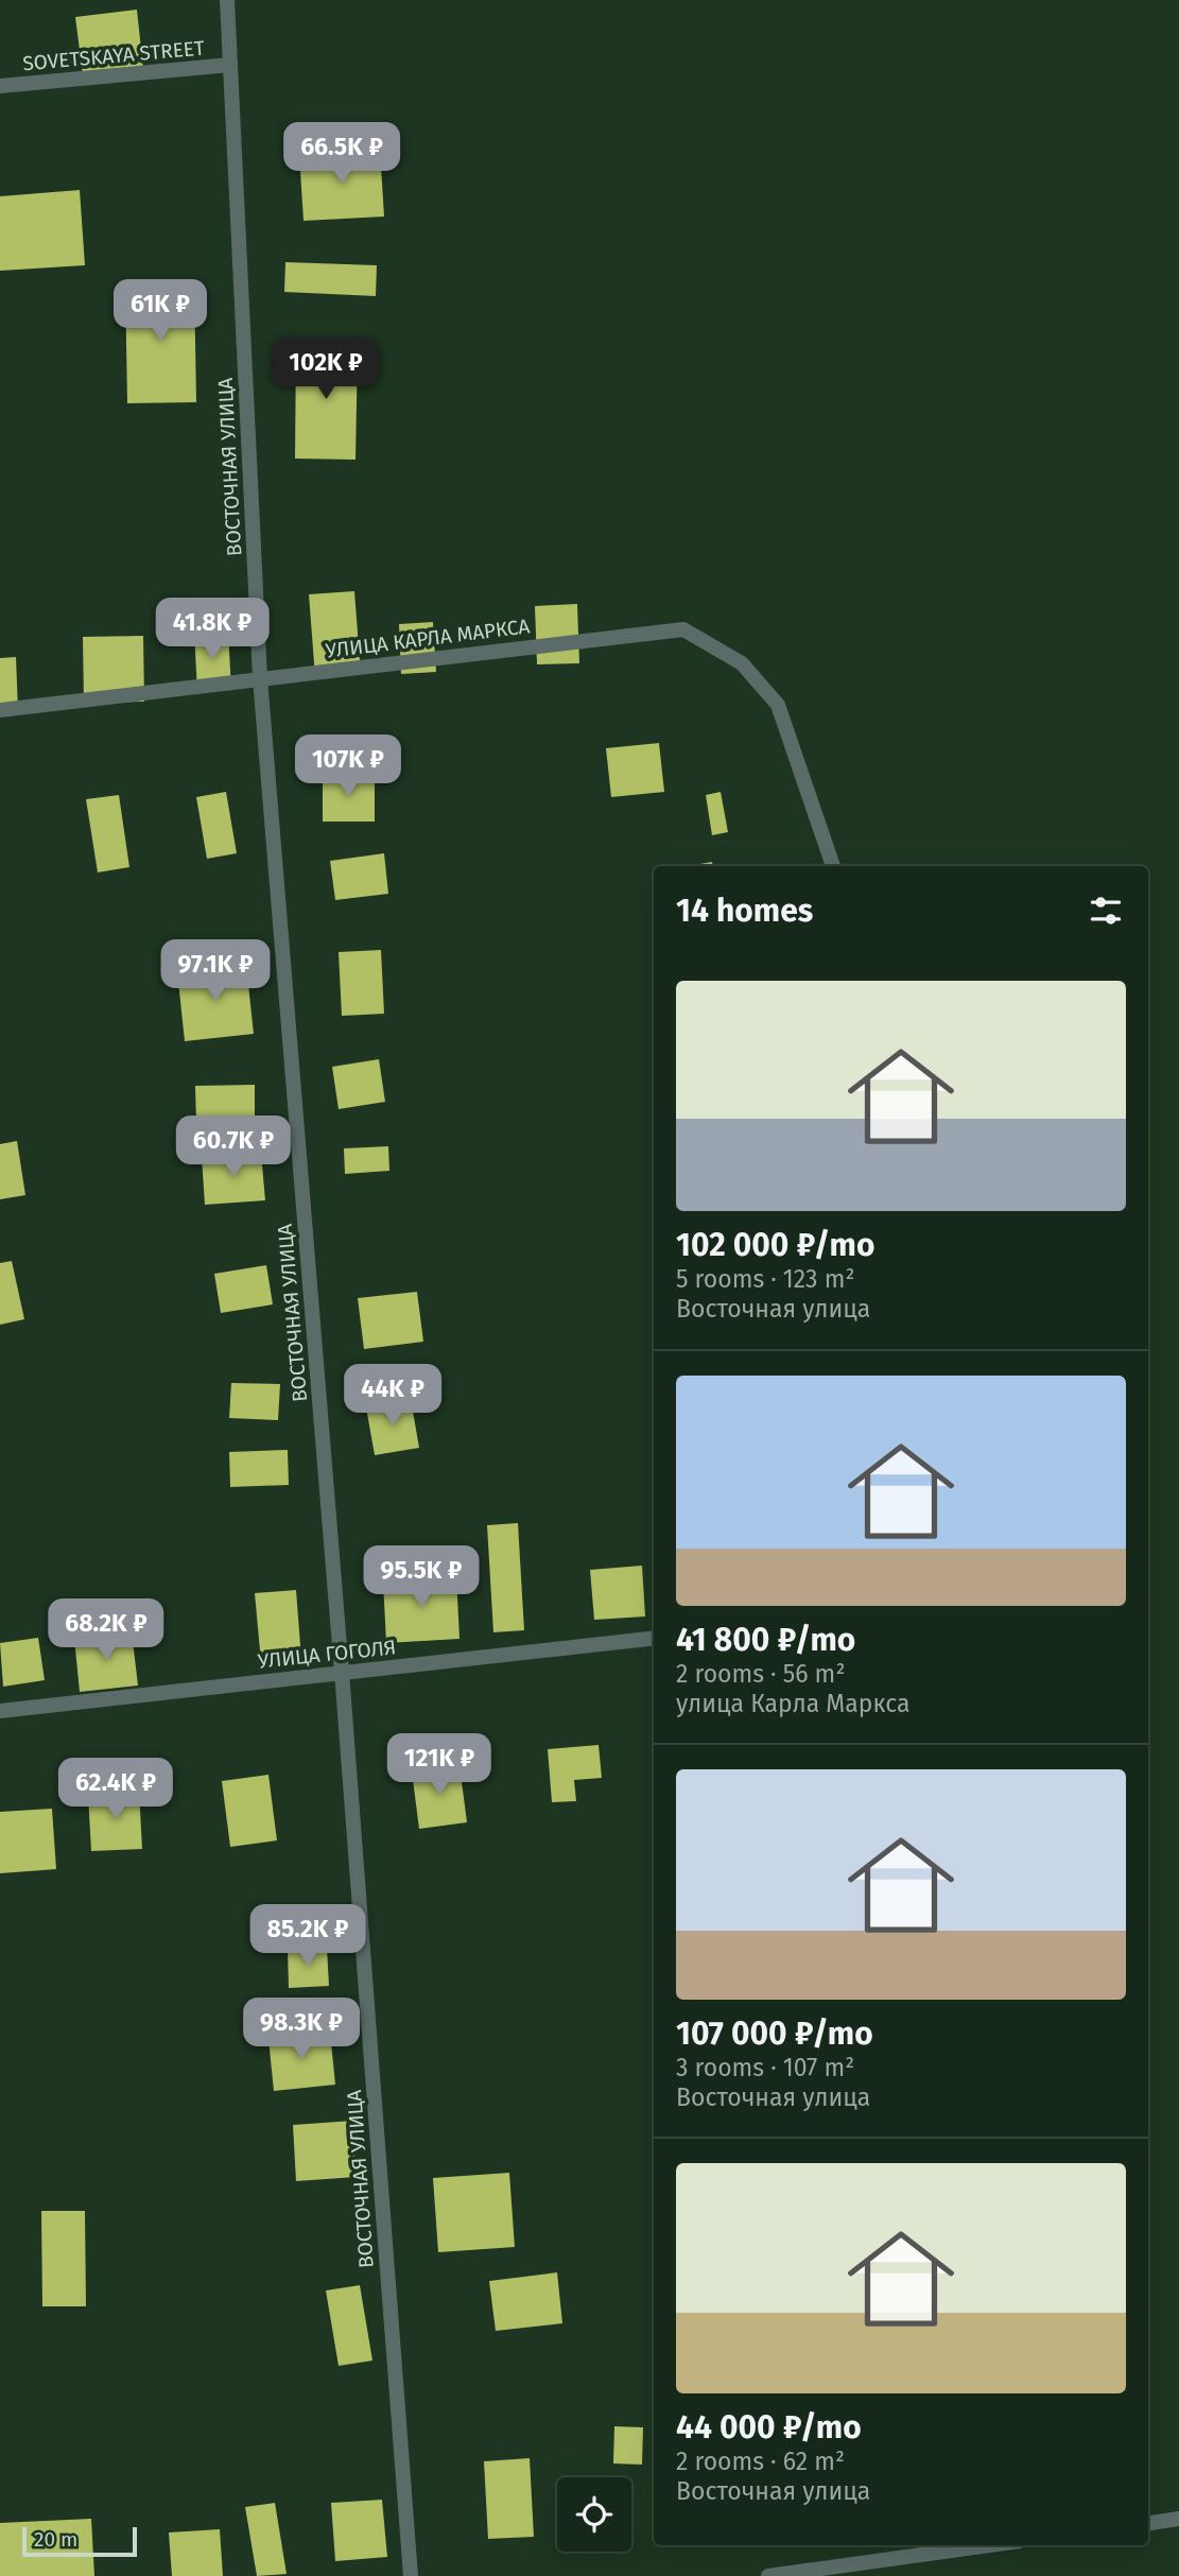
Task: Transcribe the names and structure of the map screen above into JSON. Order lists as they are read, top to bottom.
{
  "streets": {
    "street": [
      "SOVETSKAYA STREET",
      "ВОСТОЧНАЯ УЛИЦА",
      "УЛИЦА КАРЛА МАРКСА",
      "УЛИЦА ГОГОЛЯ"
    ]
  },
  "crossings": [
    ["SOVETSKAYA STREET", "ВОСТОЧНАЯ УЛИЦА"],
    ["ВОСТОЧНАЯ УЛИЦА", "УЛИЦА КАРЛА МАРКСА"],
    ["ВОСТОЧНАЯ УЛИЦА", "УЛИЦА ГОГОЛЯ"]
  ],
  "scale_bar": "20 m",
  "page": {
    "price": [
      "66.5K ₽",
      "61K ₽",
      "102K ₽",
      "41.8K ₽",
      "107K ₽",
      "97.1K ₽",
      "60.7K ₽",
      "44K ₽",
      "95.5K ₽",
      "68.2K ₽",
      "121K ₽",
      "62.4K ₽",
      "85.2K ₽",
      "98.3K ₽"
    ],
    "heading": "14 homes",
    "list": [
      {
        "name": "102 000 ₽/mo",
        "note": "5 rooms · 123 m² · Восточная улица"
      },
      {
        "name": "41 800 ₽/mo",
        "note": "2 rooms · 56 m² · улица Карла Маркса"
      },
      {
        "name": "107 000 ₽/mo",
        "note": "3 rooms · 107 m² · Восточная улица"
      },
      {
        "name": "44 000 ₽/mo",
        "note": "2 rooms · 62 m² · Восточная улица"
      }
    ],
    "scale": "20 m"
  }
}
